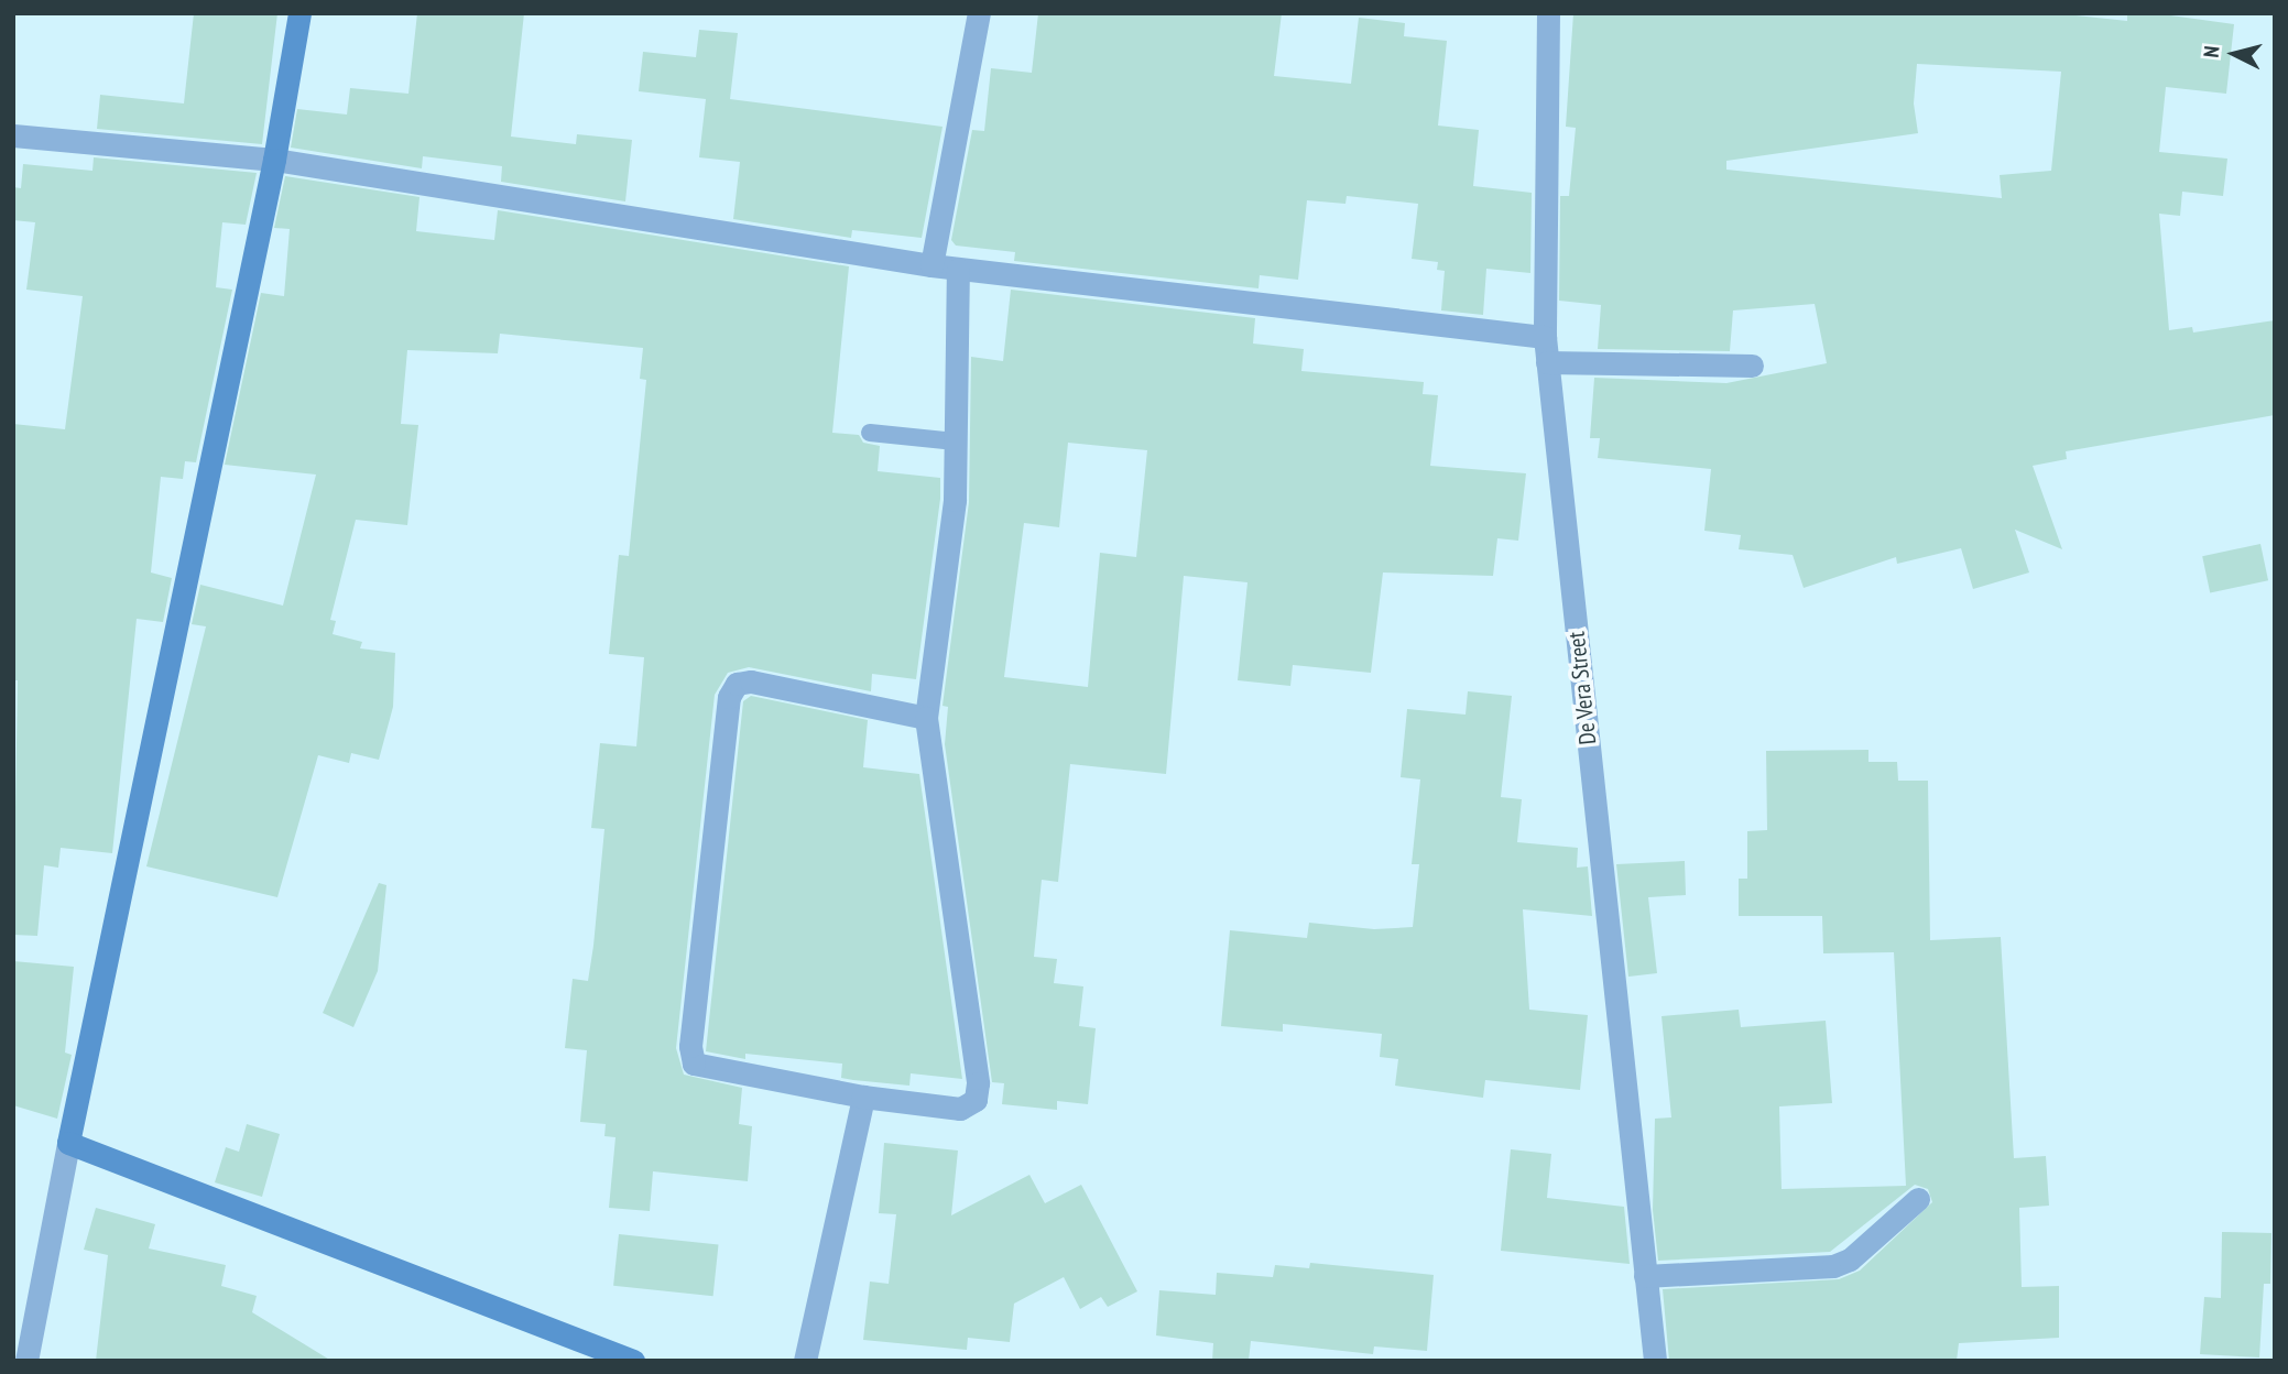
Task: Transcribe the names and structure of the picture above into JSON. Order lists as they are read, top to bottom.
{
  "streets": {
    "street": ["De Vera Street"]
  },
  "north": "left"
}
